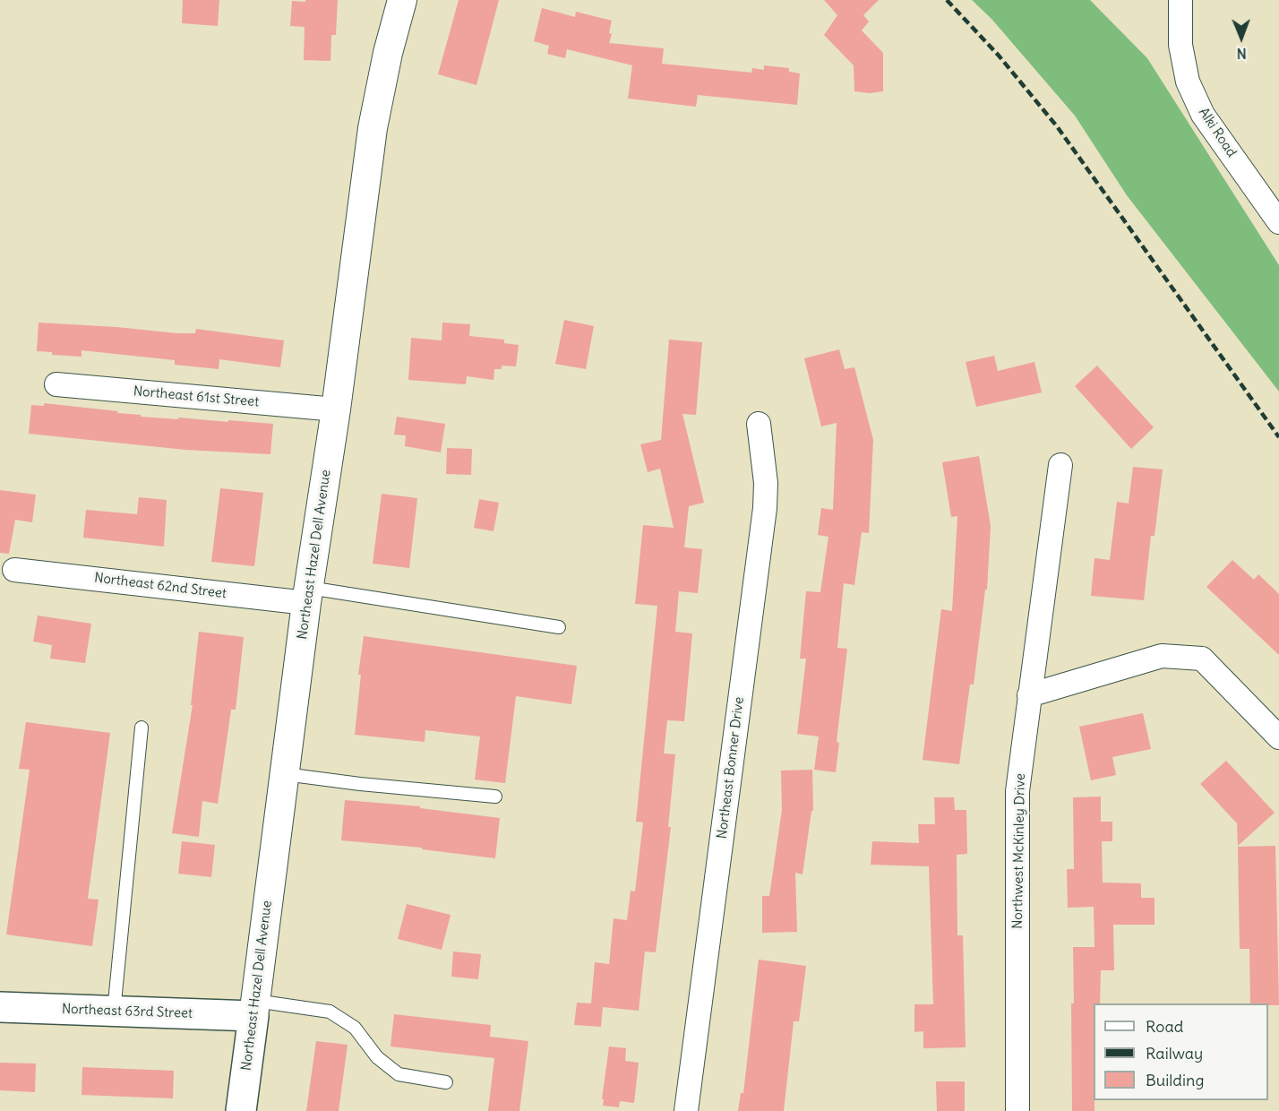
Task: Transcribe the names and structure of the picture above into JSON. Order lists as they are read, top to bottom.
{
  "streets": {
    "main road": ["Northeast Hazel Dell Avenue", "Northeast 63rd Street"],
    "street": [
      "Alki Road",
      "Northeast 61st Street",
      "Northeast 62nd Street",
      "Northeast Bonner Drive",
      "Northwest McKinley Drive"
    ]
  },
  "crossings": [
    ["Northeast 61st Street", "Northeast Hazel Dell Avenue"],
    ["Northeast Hazel Dell Avenue", "Northeast 62nd Street"],
    ["Northeast Hazel Dell Avenue", "Northeast 63rd Street"]
  ],
  "legend": ["Road", "Railway", "Building"],
  "north": "bottom"
}
